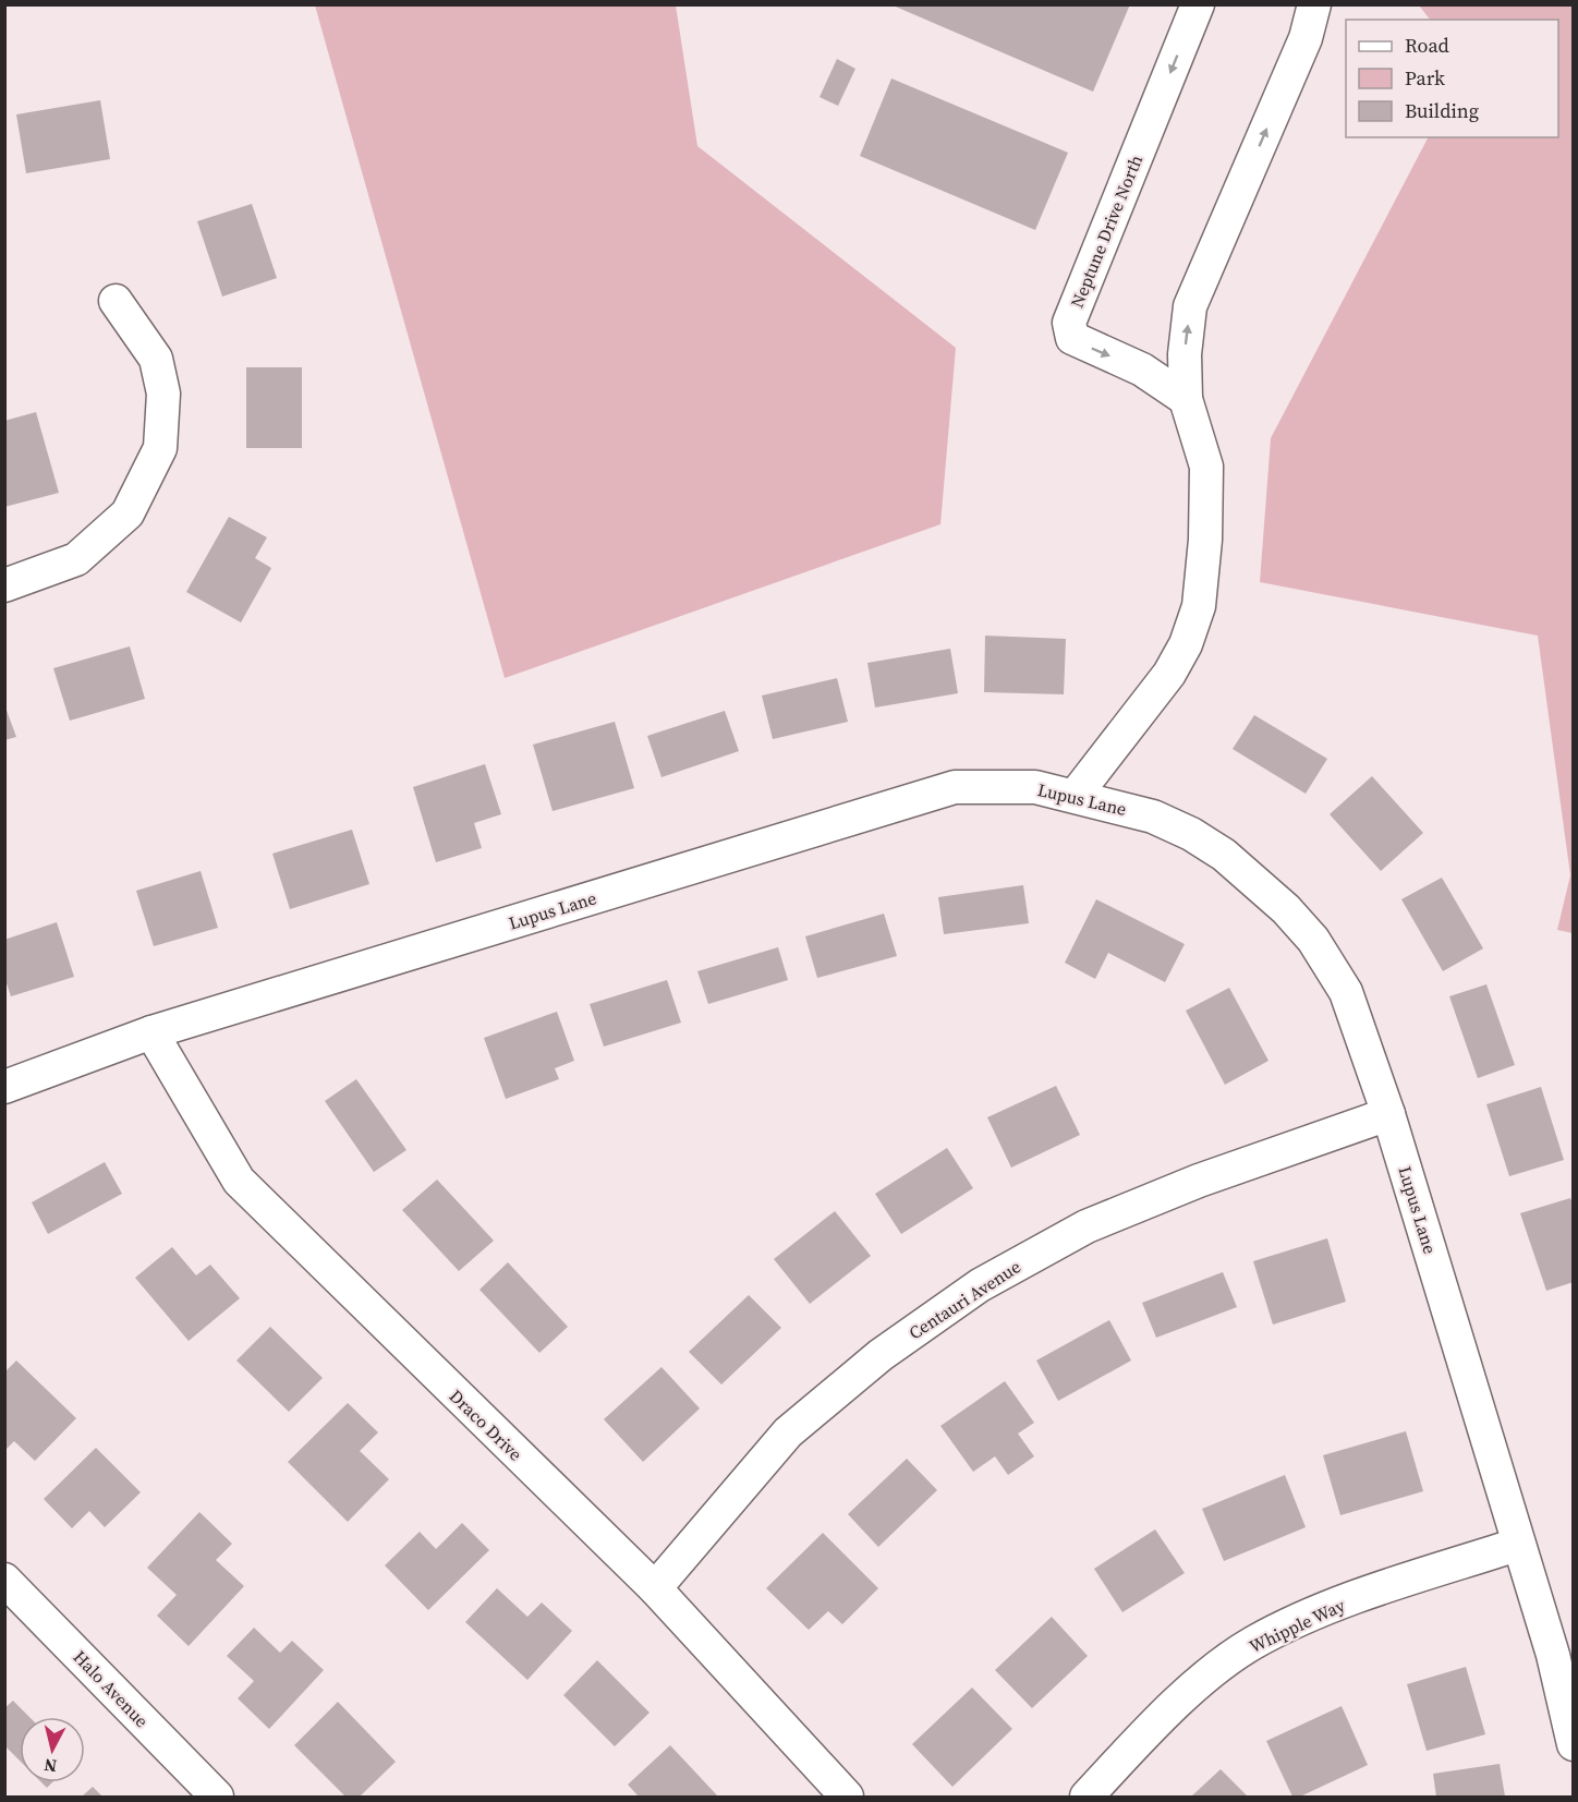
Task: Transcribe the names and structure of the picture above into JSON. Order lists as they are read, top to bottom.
{
  "streets": {
    "street": [
      "Neptune Drive North",
      "Lupus Lane",
      "Centauri Avenue",
      "Draco Drive",
      "Whipple Way",
      "Halo Avenue"
    ]
  },
  "crossings": [
    ["Lupus Lane", "Centauri Avenue"],
    ["Lupus Lane", "Draco Drive"],
    ["Lupus Lane", "Whipple Way"],
    ["Centauri Avenue", "Draco Drive"]
  ],
  "legend": ["Road", "Park", "Building"],
  "north": "bottom"
}
